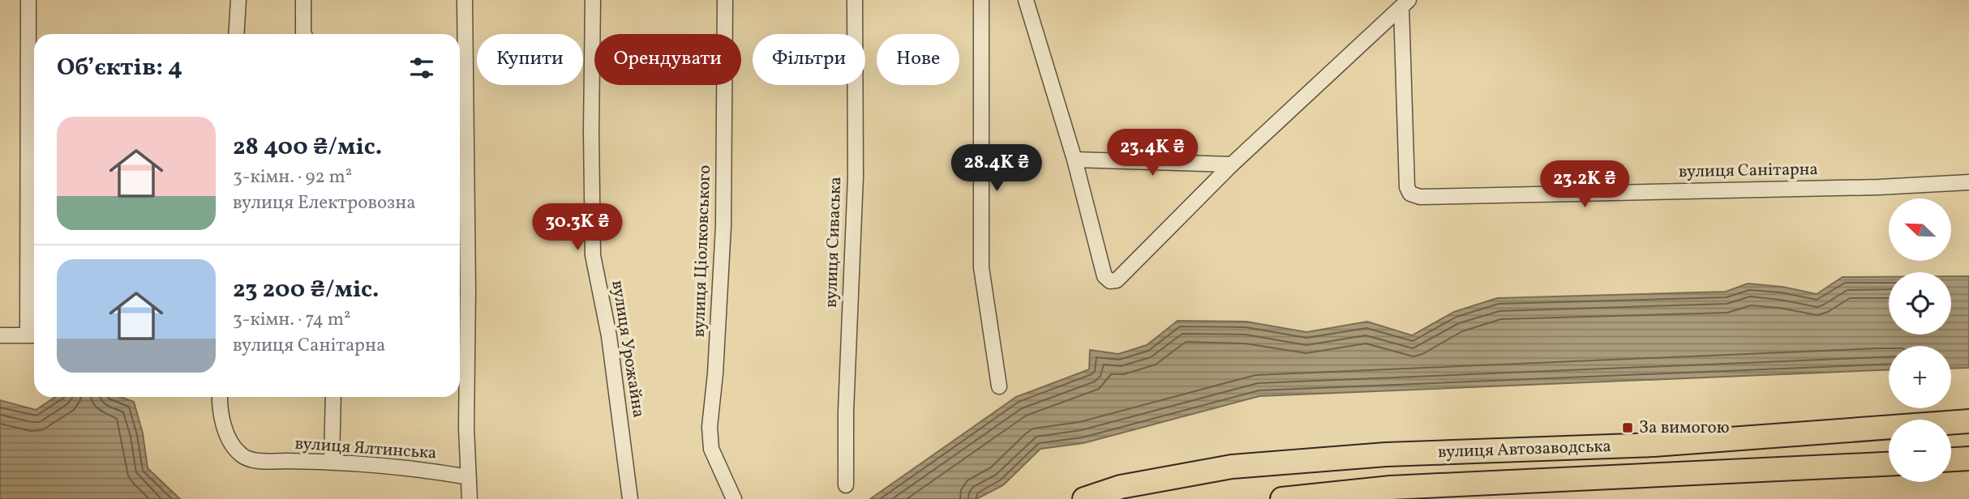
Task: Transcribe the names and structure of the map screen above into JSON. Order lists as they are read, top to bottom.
{
  "streets": {
    "main road": ["вулиця Автозаводська"],
    "street": [
      "вулиця Санітарна",
      "вулиця Сиваська",
      "вулиця Ціолковського",
      "вулиця Урожайна",
      "вулиця Ялтинська"
    ]
  },
  "places": {
    "transit": ["За вимогою"]
  },
  "north": "top left",
  "page": {
    "chip": [
      "Купити",
      "Орендувати",
      "Фільтри",
      "Нове"
    ],
    "heading": "Об’єктів: 4",
    "list": [
      {
        "name": "28 400 ₴/міс.",
        "note": "3-кімн. · 92 m² · вулиця Електровозна"
      },
      {
        "name": "23 200 ₴/міс.",
        "note": "3-кімн. · 74 m² · вулиця Санітарна"
      }
    ],
    "price": [
      "23.4K ₴",
      "28.4K ₴",
      "23.2K ₴",
      "30.3K ₴"
    ],
    "map_buttons": ["+", "−"]
  }
}
